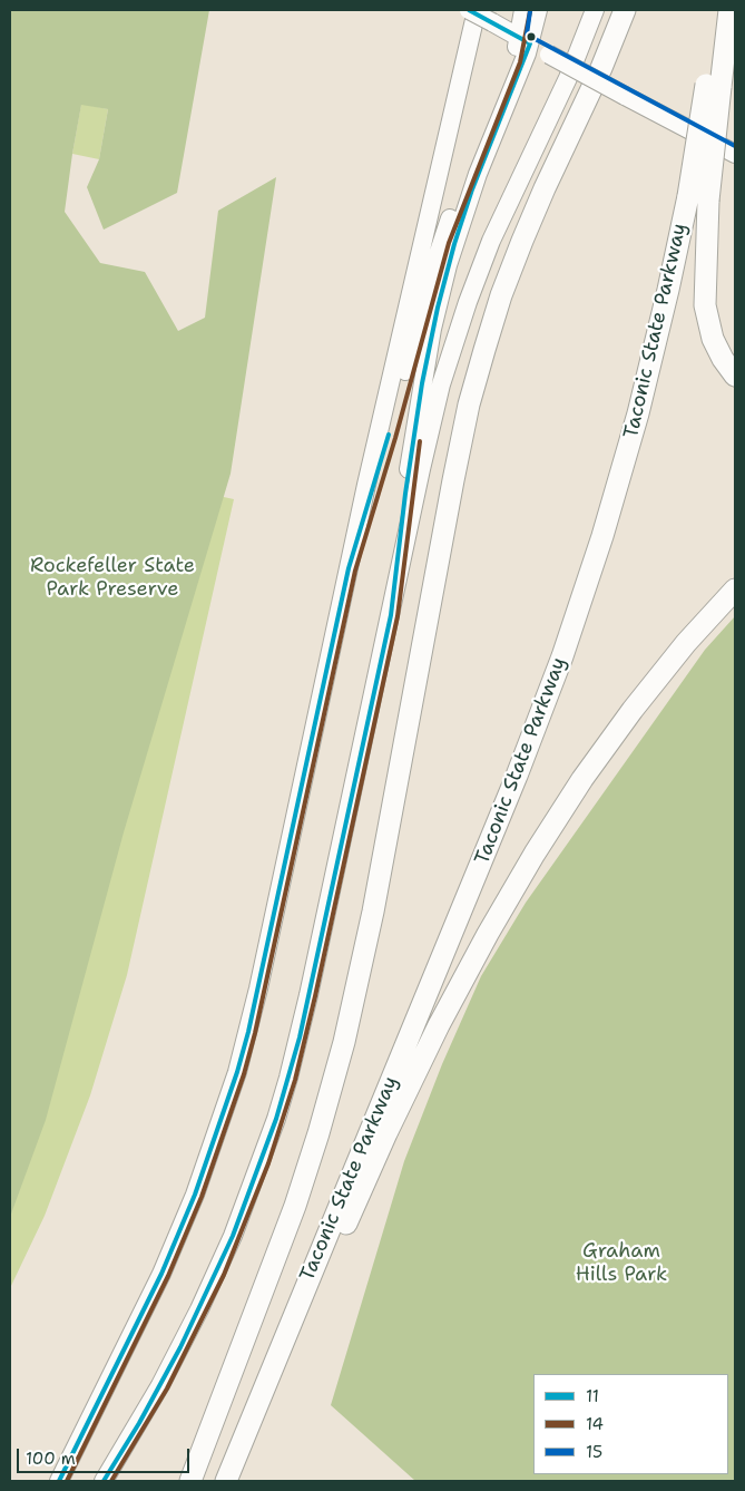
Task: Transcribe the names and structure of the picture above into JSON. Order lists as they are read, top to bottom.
{
  "streets": {
    "highway": ["Taconic State Parkway"]
  },
  "parks": ["Rockefeller State Park Preserve", "Graham Hills Park"],
  "lines": ["transit line 11", "transit line 14", "transit line 15"],
  "legend": ["11", "14", "15"],
  "scale_bar": "100 m"
}
